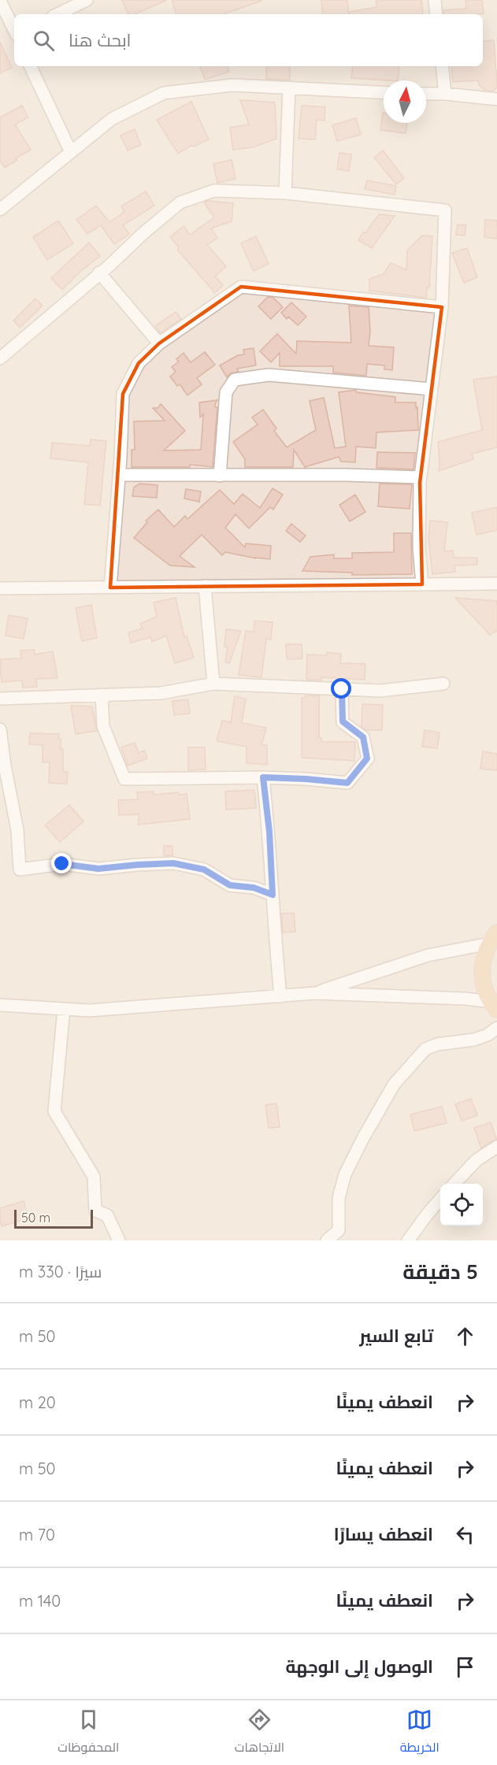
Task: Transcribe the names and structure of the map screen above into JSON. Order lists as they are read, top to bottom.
{
  "scale_bar": "50 m",
  "north": "top",
  "page": {
    "search": "ابحث هنا",
    "scale": "50 m",
    "heading": ["5 دقيقة", "سيرًا · 330 m"],
    "list": [
      ["تابع السير", "50 m"],
      ["انعطف يمينًا", "20 m"],
      ["انعطف يمينًا", "50 m"],
      ["انعطف يسارًا", "70 m"],
      ["انعطف يمينًا", "140 m"],
      "الوصول إلى الوجهة"
    ],
    "nav": ["الخريطة", "الاتجاهات", "المحفوظات"]
  }
}
